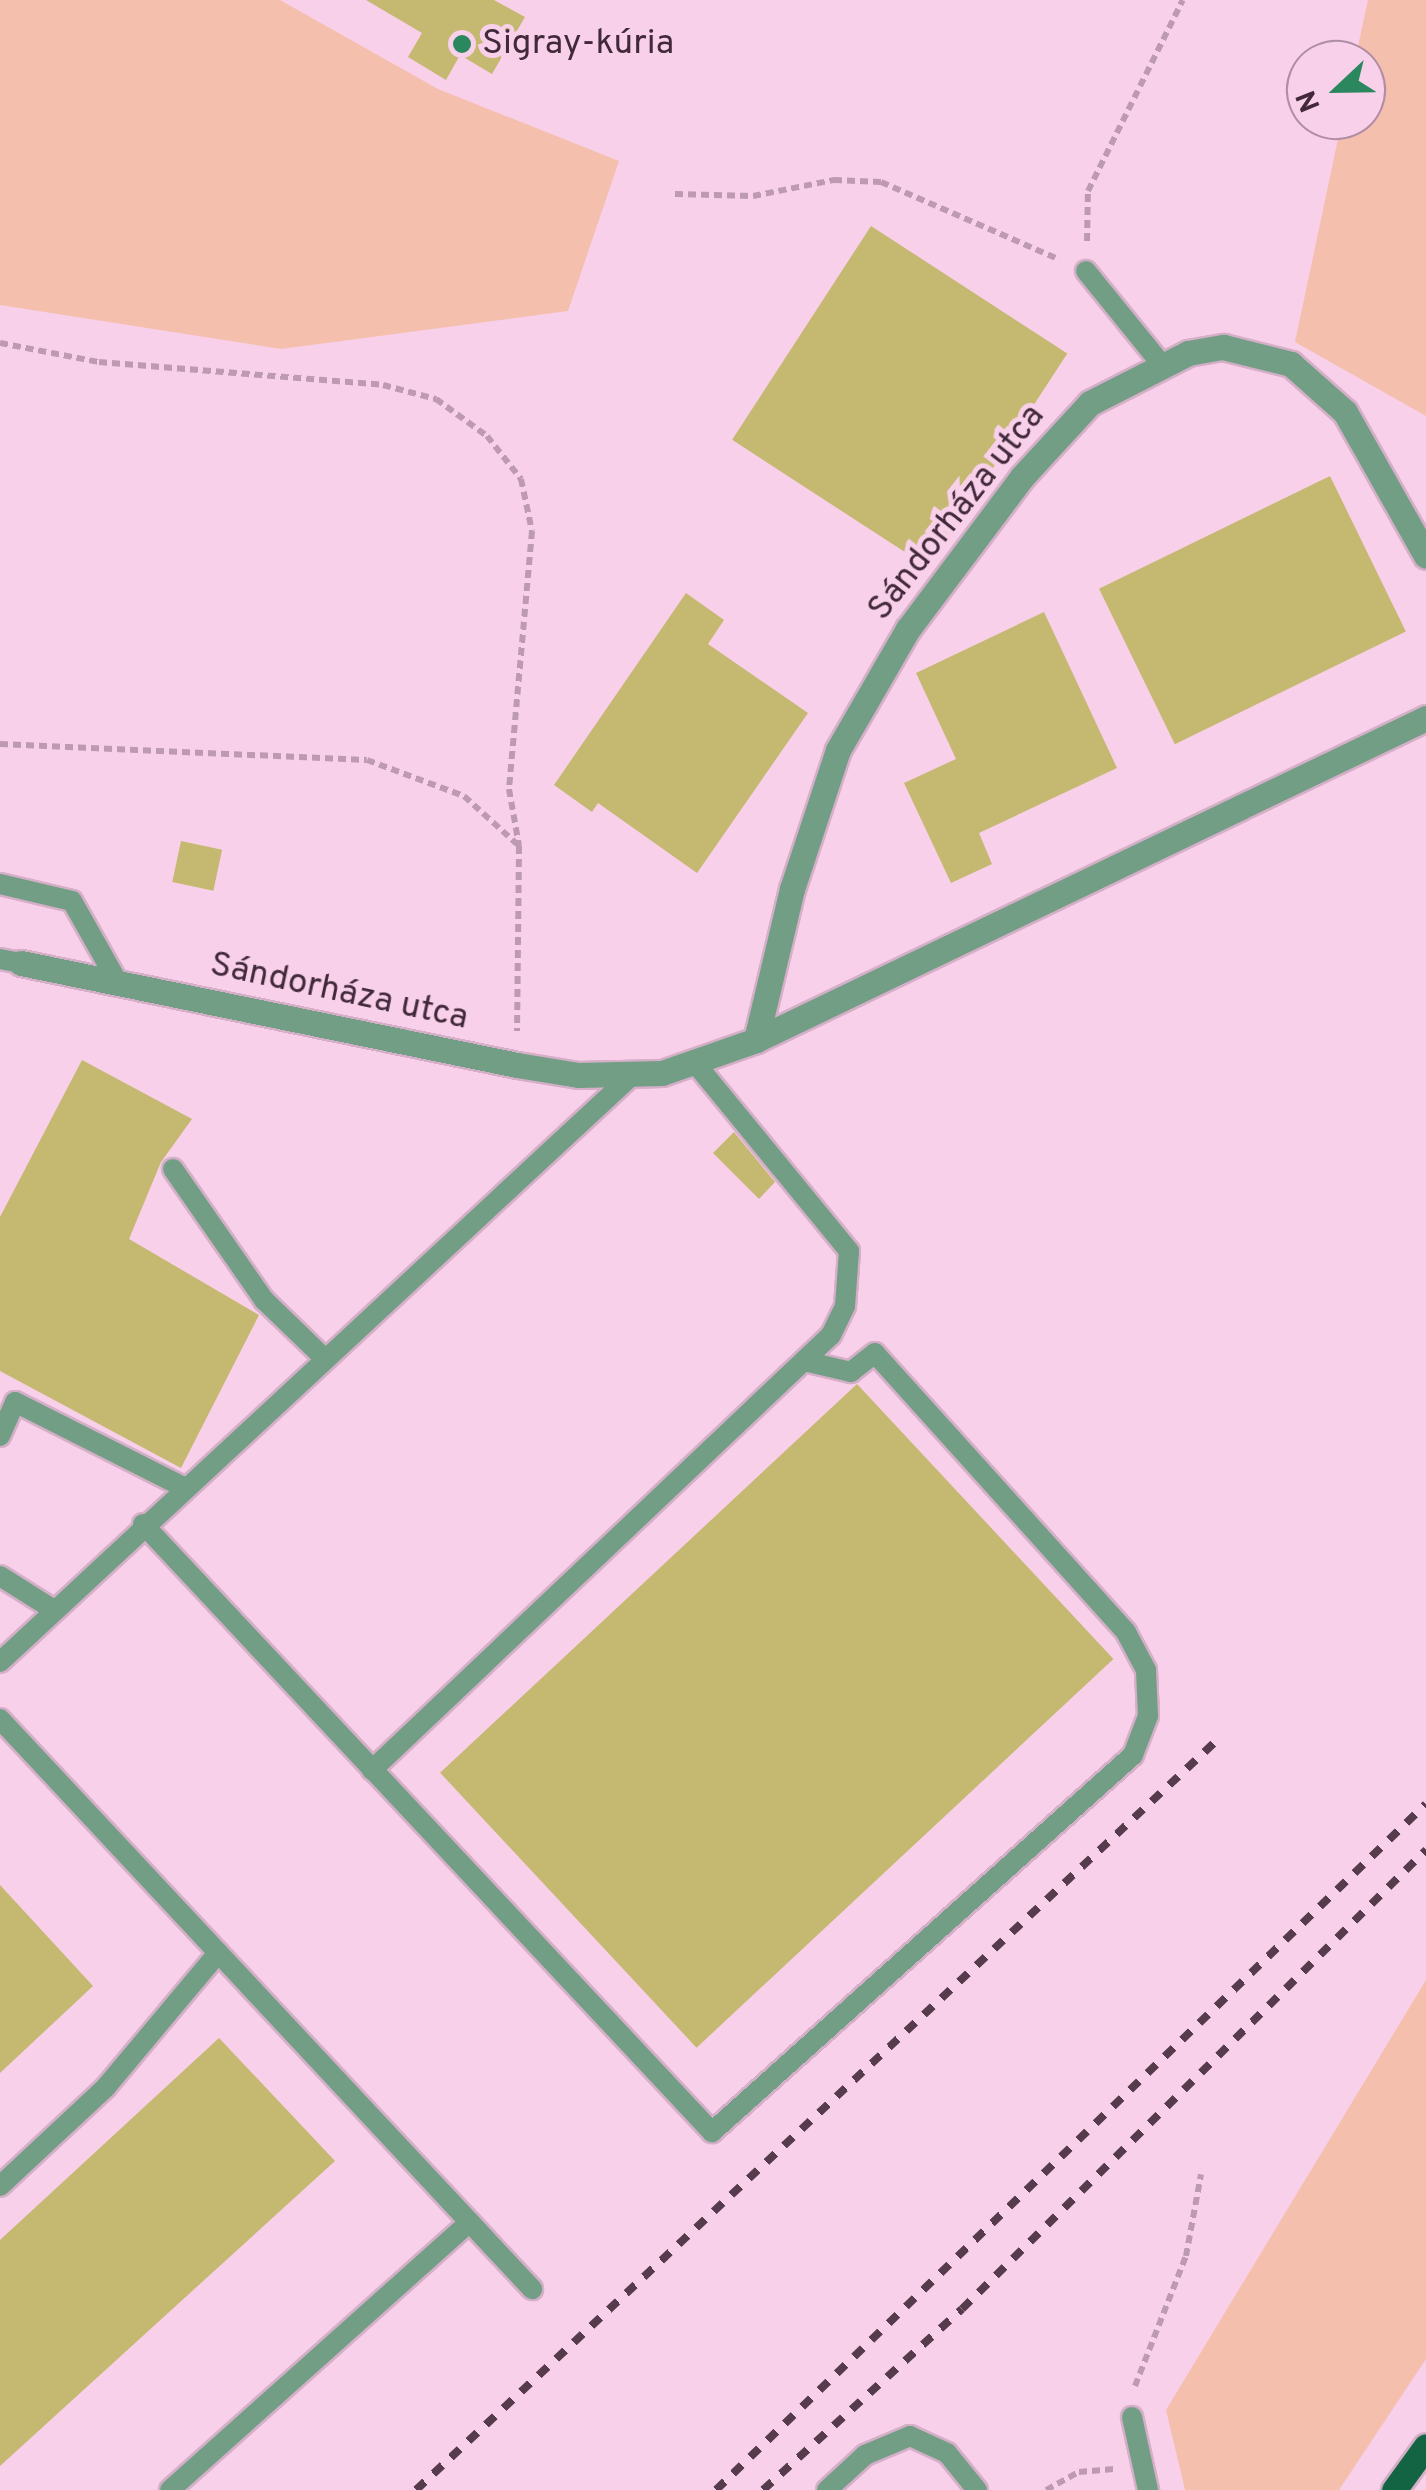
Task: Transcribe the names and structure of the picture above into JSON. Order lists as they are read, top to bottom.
{
  "streets": {
    "street": ["Sándorháza utca"]
  },
  "places": ["Sigray-kúria"],
  "north": "left"
}
